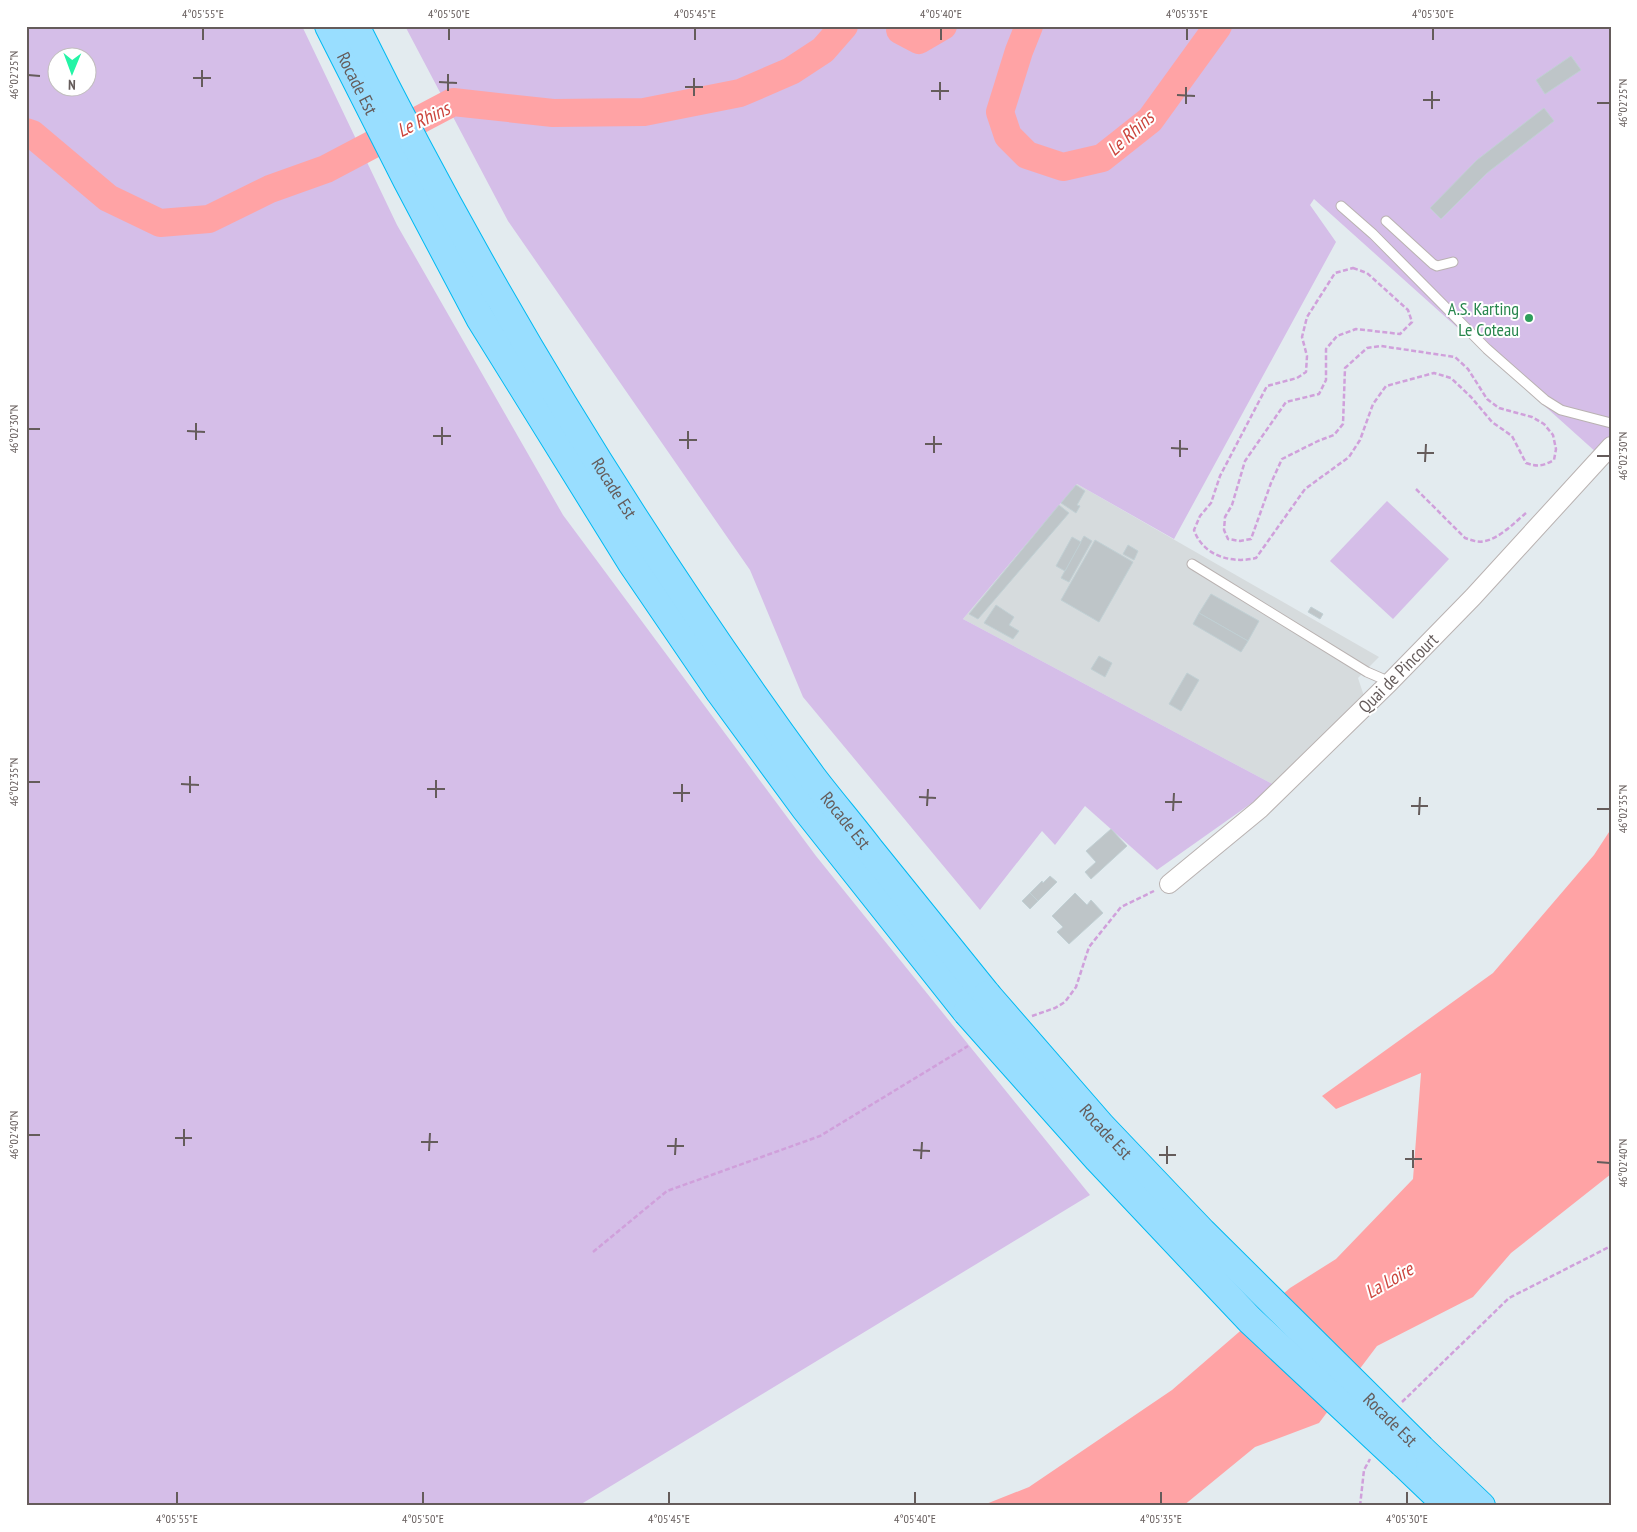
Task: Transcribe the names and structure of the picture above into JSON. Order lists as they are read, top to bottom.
{
  "streets": {
    "highway": ["Rocade Est"],
    "street": ["Quai de Pincourt"]
  },
  "water": ["Le Rhins", "La Loire"],
  "places": ["A.S. Karting Le Coteau"],
  "north": "bottom",
  "coordinates": [
    "4°05'55\"E",
    "4°05'50\"E",
    "4°05'45\"E",
    "4°05'40\"E",
    "4°05'35\"E",
    "4°05'30\"E",
    "46°02'25\"N",
    "46°02'30\"N",
    "46°02'35\"N",
    "46°02'40\"N"
  ]
}
